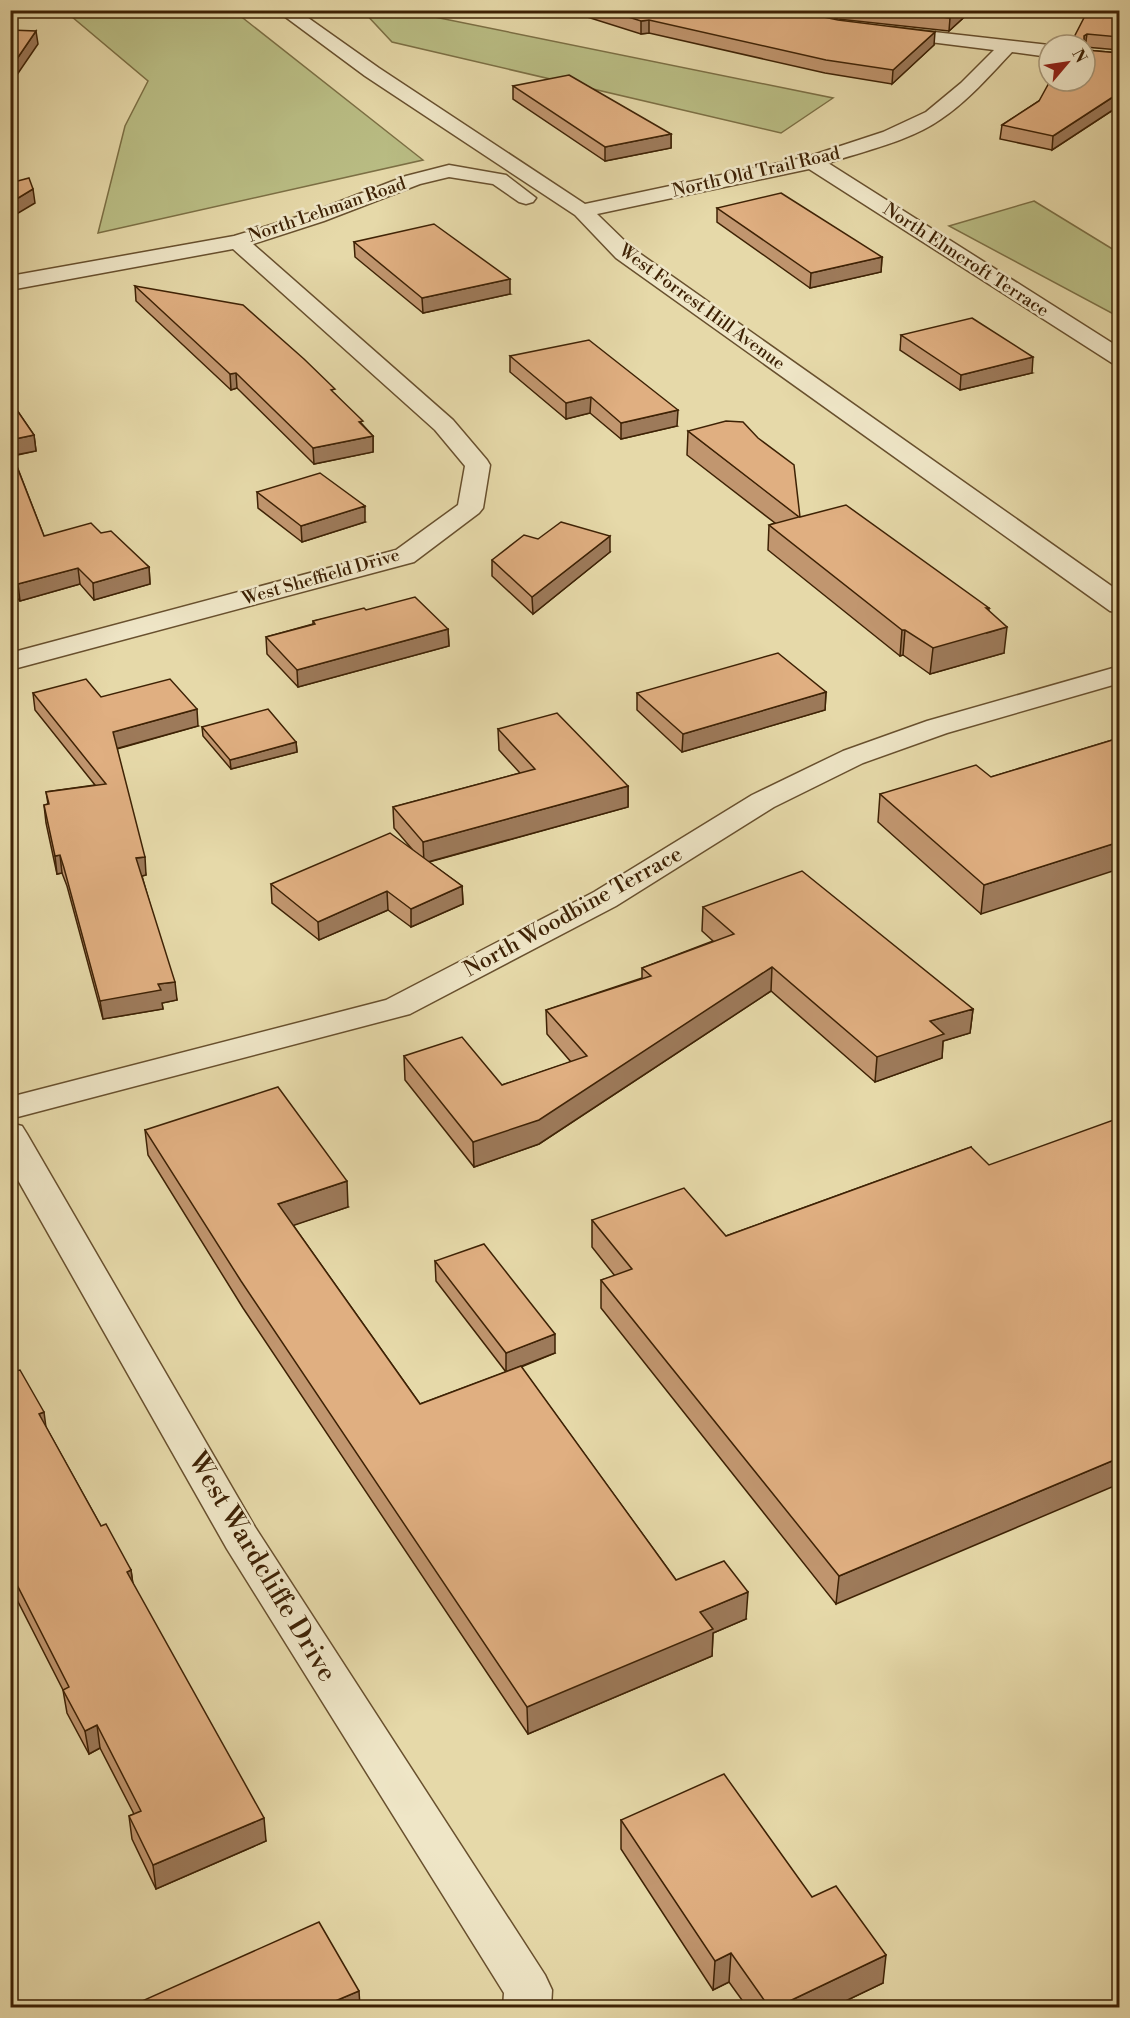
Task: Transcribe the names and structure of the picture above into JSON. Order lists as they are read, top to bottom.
{
  "streets": {
    "street": [
      "North Old Trail Road",
      "North Lehman Road",
      "North Elmcroft Terrace",
      "West Forrest Hill Avenue",
      "West Sheffield Drive",
      "North Woodbine Terrace",
      "West Wardcliffe Drive"
    ]
  },
  "crossings": [
    ["North Old Trail Road", "North Elmcroft Terrace"],
    ["North Old Trail Road", "West Forrest Hill Avenue"],
    ["North Lehman Road", "West Sheffield Drive"]
  ],
  "north": "top right"
}
